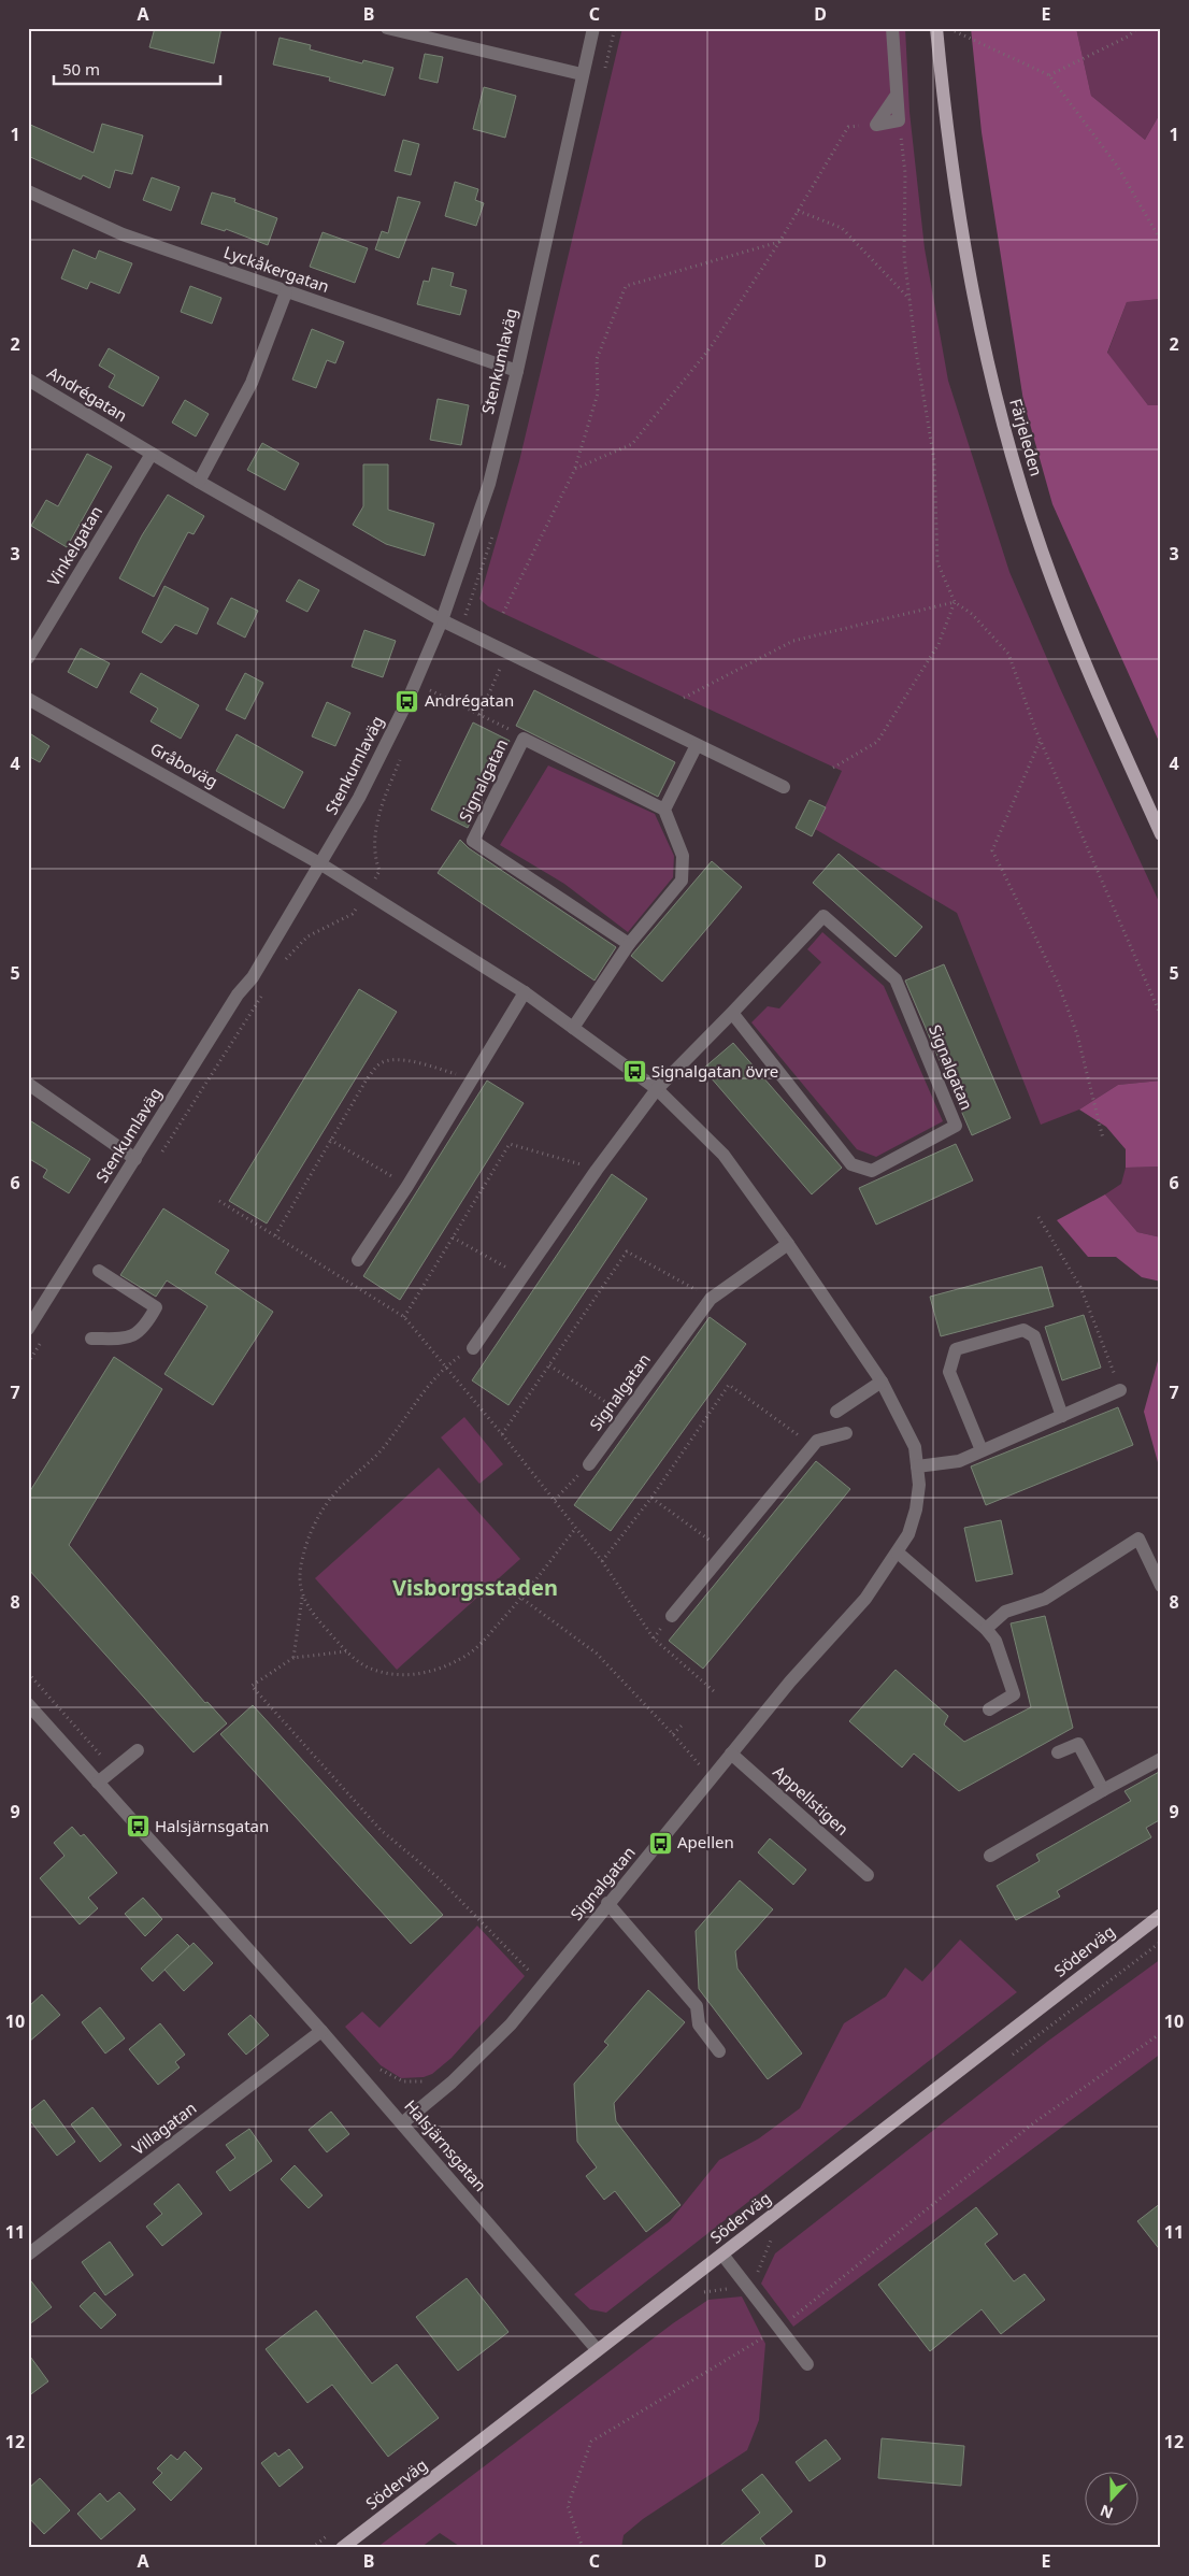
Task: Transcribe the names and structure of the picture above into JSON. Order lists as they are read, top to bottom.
{
  "streets": {
    "main road": ["Färjeleden", "Söderväg"],
    "street": [
      "Lyckåkergatan",
      "Stenkumlaväg",
      "Andrégatan",
      "Vinkelgatan",
      "Gråboväg",
      "Signalgatan",
      "Appellstigen",
      "Villagatan",
      "Halsjärnsgatan"
    ]
  },
  "crossings": [
    ["Lyckåkergatan", "Stenkumlaväg"],
    ["Stenkumlaväg", "Andrégatan"],
    ["Stenkumlaväg", "Gråboväg"],
    ["Stenkumlaväg", "Signalgatan"],
    ["Andrégatan", "Vinkelgatan"],
    ["Gråboväg", "Signalgatan"],
    ["Signalgatan", "Appellstigen"],
    ["Signalgatan", "Halsjärnsgatan"],
    ["Söderväg", "Halsjärnsgatan"],
    ["Villagatan", "Halsjärnsgatan"]
  ],
  "districts": ["Visborgsstaden"],
  "places": {
    "bus stop": [
      "Andrégatan",
      "Signalgatan övre",
      "Halsjärnsgatan",
      "Apellen"
    ]
  },
  "scale_bar": "50 m",
  "north": "bottom",
  "grid": {
    "columns": [
      "A",
      "B",
      "C",
      "D",
      "E"
    ],
    "rows": [
      "1",
      "2",
      "3",
      "4",
      "5",
      "6",
      "7",
      "8",
      "9",
      "10",
      "11",
      "12"
    ]
  }
}
